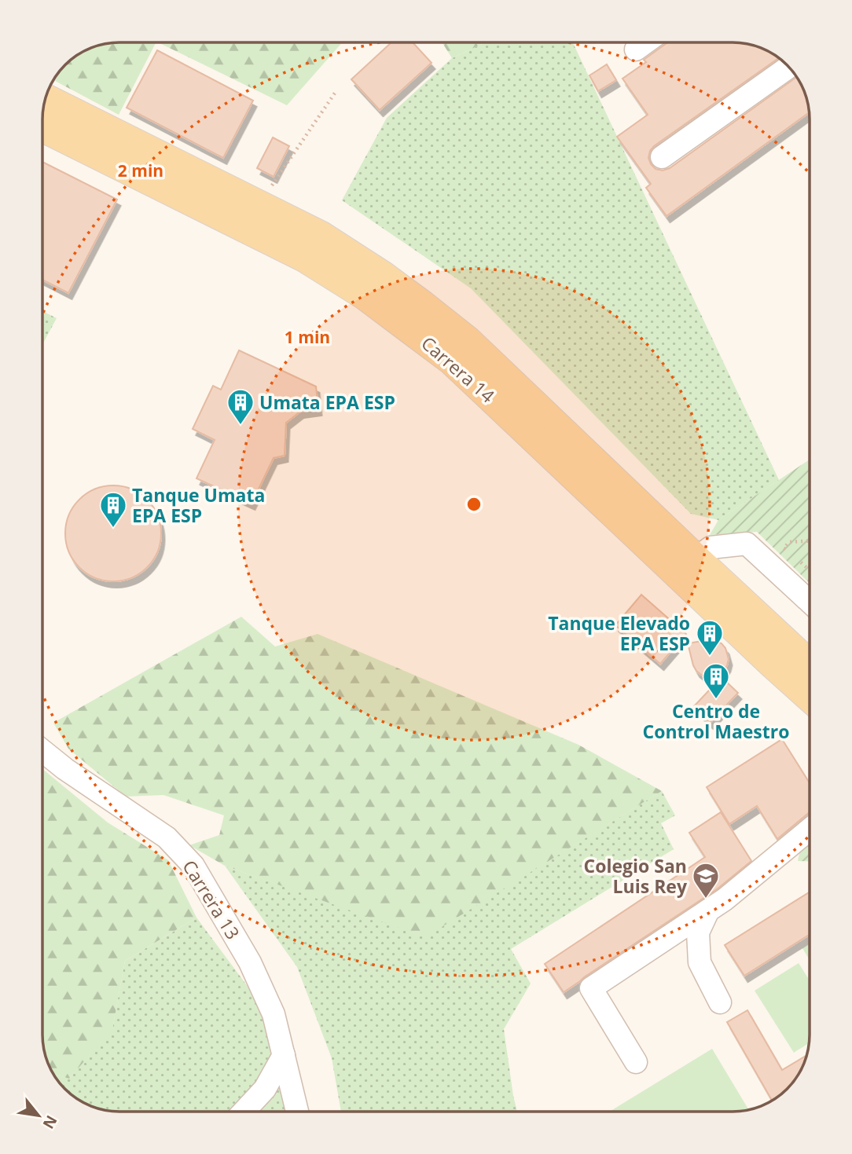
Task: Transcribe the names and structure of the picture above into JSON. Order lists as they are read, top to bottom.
{
  "streets": {
    "main road": ["Carrera 14"],
    "street": ["Carrera 13"]
  },
  "places": {
    "building": [
      "Umata EPA ESP",
      "Tanque Umata EPA ESP",
      "Tanque Elevado EPA ESP",
      "Centro de Control Maestro"
    ],
    "school or university": ["Colegio San Luis Rey"]
  },
  "north": "bottom right",
  "rings": ["2 min", "1 min"]
}
